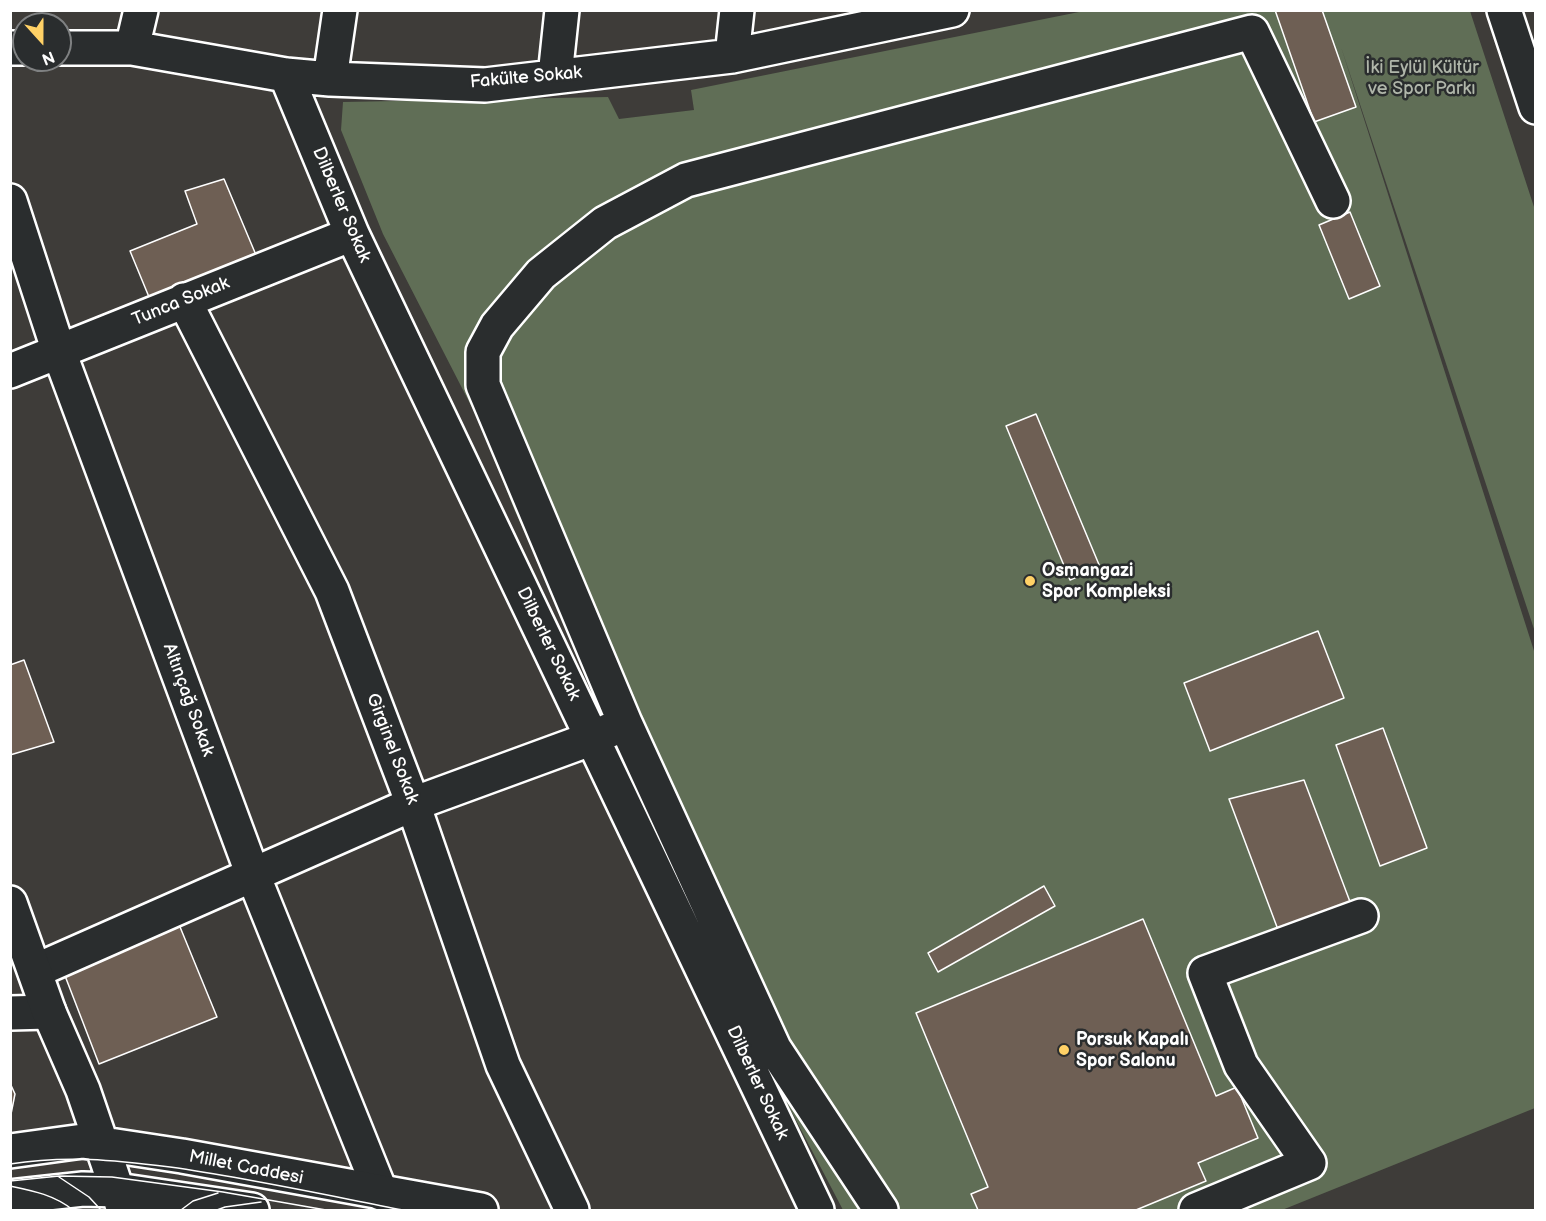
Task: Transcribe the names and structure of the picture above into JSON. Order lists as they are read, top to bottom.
{
  "streets": {
    "street": [
      "Fakülte Sokak",
      "Dilberler Sokak",
      "Tunca Sokak",
      "Altınçağ Sokak",
      "Girginel Sokak",
      "Millet Caddesi"
    ]
  },
  "crossings": [
    ["Fakülte Sokak", "Dilberler Sokak"],
    ["Dilberler Sokak", "Tunca Sokak"],
    ["Tunca Sokak", "Altınçağ Sokak"],
    ["Tunca Sokak", "Girginel Sokak"],
    ["Altınçağ Sokak", "Millet Caddesi"]
  ],
  "parks": ["İki Eylül Kültür ve Spor Parkı"],
  "places": ["Osmangazi Spor Kompleksi", "Porsuk Kapalı Spor Salonu"],
  "north": "bottom"
}
